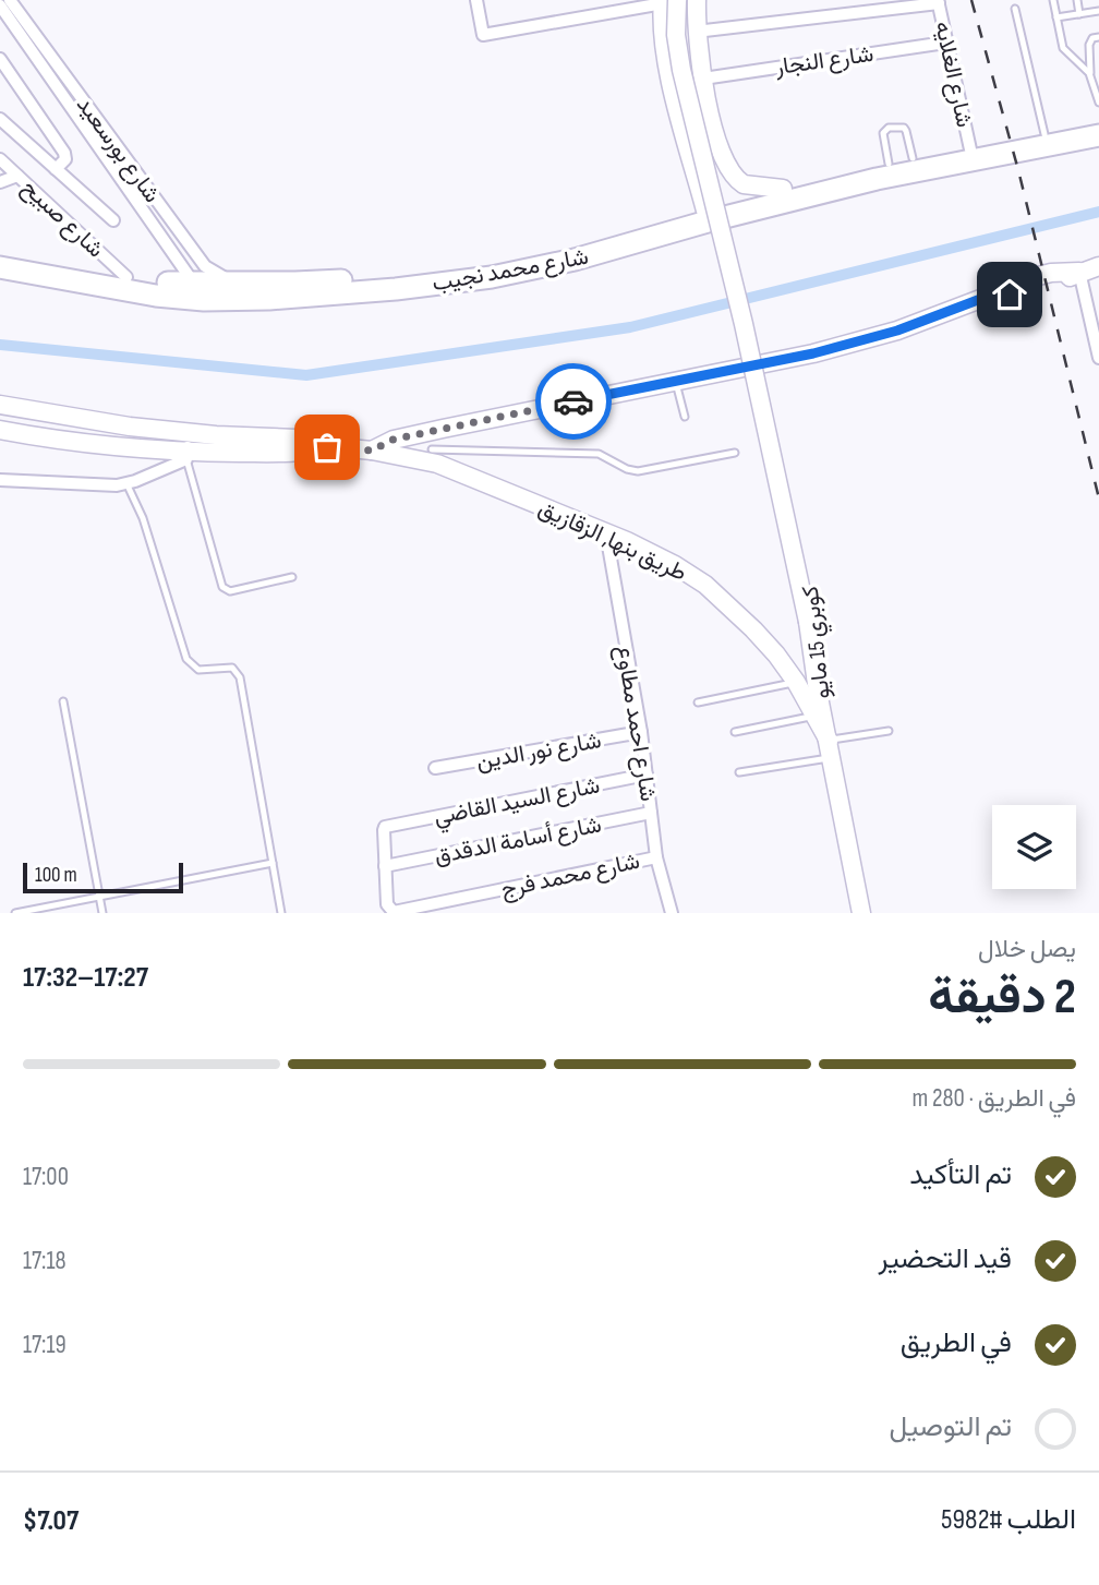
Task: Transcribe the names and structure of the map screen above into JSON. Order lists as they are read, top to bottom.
{
  "streets": {
    "highway": ["شارع محمد نجيب"],
    "main road": ["طريق بنها, الزقازيق", "كوبري 15 مايو"],
    "street": [
      "شارع النجار",
      "شارع الغلايه",
      "شارع بورسعيد",
      "شارع صبيح",
      "شارع احمد مطاوع",
      "شارع نور الدين",
      "شارع السيد القاضي",
      "شارع أسامة الدقدق",
      "شارع محمد فرج"
    ]
  },
  "crossings": [
    ["شارع النجار", "شارع الغلايه"],
    ["شارع الغلايه", "شارع محمد نجيب"],
    ["شارع بورسعيد", "شارع محمد نجيب"],
    ["شارع صبيح", "شارع محمد نجيب"],
    ["طريق بنها, الزقازيق", "كوبري 15 مايو"],
    ["طريق بنها, الزقازيق", "شارع احمد مطاوع"],
    ["شارع احمد مطاوع", "شارع نور الدين"],
    ["شارع احمد مطاوع", "شارع السيد القاضي"],
    ["شارع احمد مطاوع", "شارع أسامة الدقدق"],
    ["شارع احمد مطاوع", "شارع محمد فرج"],
    ["شارع السيد القاضي", "شارع أسامة الدقدق"]
  ],
  "scale_bar": "100 m",
  "page": {
    "scale": "100 m",
    "heading": ["2 دقيقة", "يصل خلال", "17:27–17:32"],
    "panel": ["الطلب #5982", "$7.07"],
    "bar": "في الطريق · 280 m",
    "list": [
      ["تم التأكيد", "17:00"],
      ["قيد التحضير", "17:18"],
      ["في الطريق", "17:19"],
      "تم التوصيل"
    ]
  }
}
